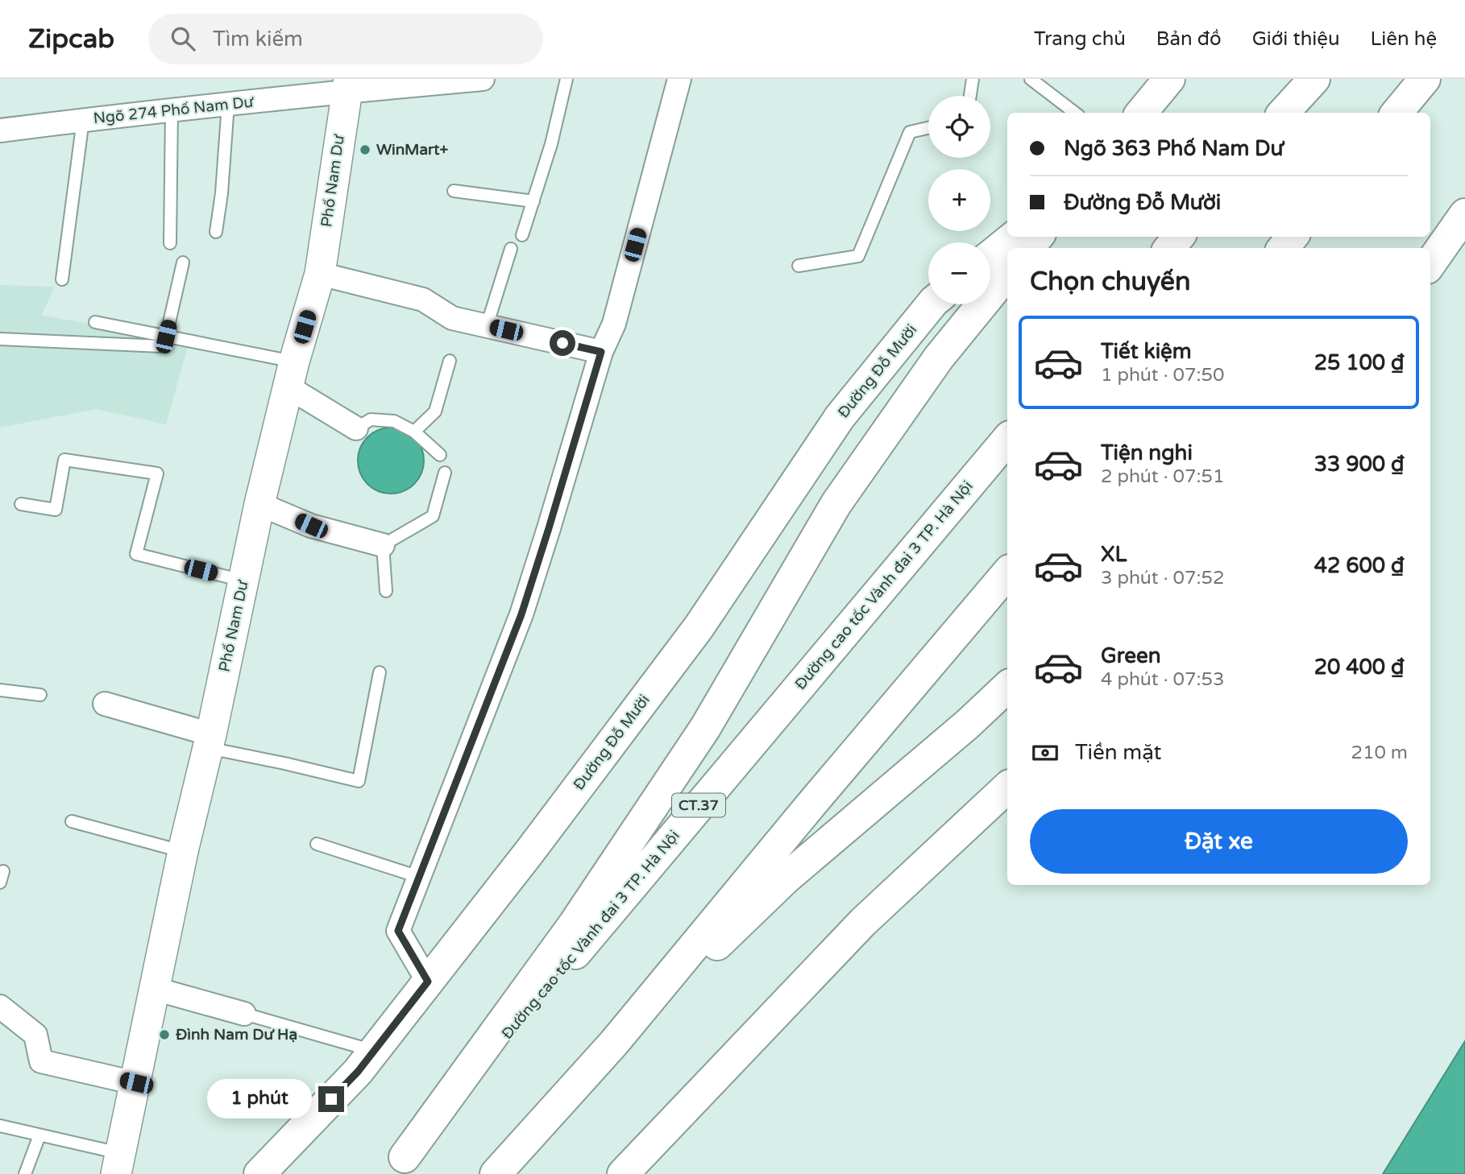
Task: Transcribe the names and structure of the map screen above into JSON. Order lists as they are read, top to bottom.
{
  "streets": {
    "main road": ["Đường Đỗ Mười", "Đường cao tốc Vành đai 3 TP. Hà Nội", "CT.37"],
    "street": ["Ngõ 274 Phố Nam Dư", "Phố Nam Dư"]
  },
  "crossings": [
    ["Ngõ 274 Phố Nam Dư", "Phố Nam Dư"]
  ],
  "places": ["WinMart+", "Đình Nam Dư Hạ"],
  "page": {
    "header": "Zipcab",
    "search": "Tìm kiếm",
    "nav": [
      "Trang chủ",
      "Bản đồ",
      "Giới thiệu",
      "Liên hệ"
    ],
    "map_buttons": ["+", "−"],
    "banner": ["Ngõ 363 Phố Nam Dư", "Đường Đỗ Mười"],
    "heading": "Chọn chuyến",
    "list": [
      {
        "name": "Tiết kiệm",
        "note": "1 phút · 07:50",
        "value": "25 100 ₫"
      },
      {
        "name": "Tiện nghi",
        "note": "2 phút · 07:51",
        "value": "33 900 ₫"
      },
      {
        "name": "XL",
        "note": "3 phút · 07:52",
        "value": "42 600 ₫"
      },
      {
        "name": "Green",
        "note": "4 phút · 07:53",
        "value": "20 400 ₫"
      }
    ],
    "pay": ["Tiền mặt", "210 m"],
    "buttons": "Đặt xe",
    "bubble": "1 phút"
  }
}
